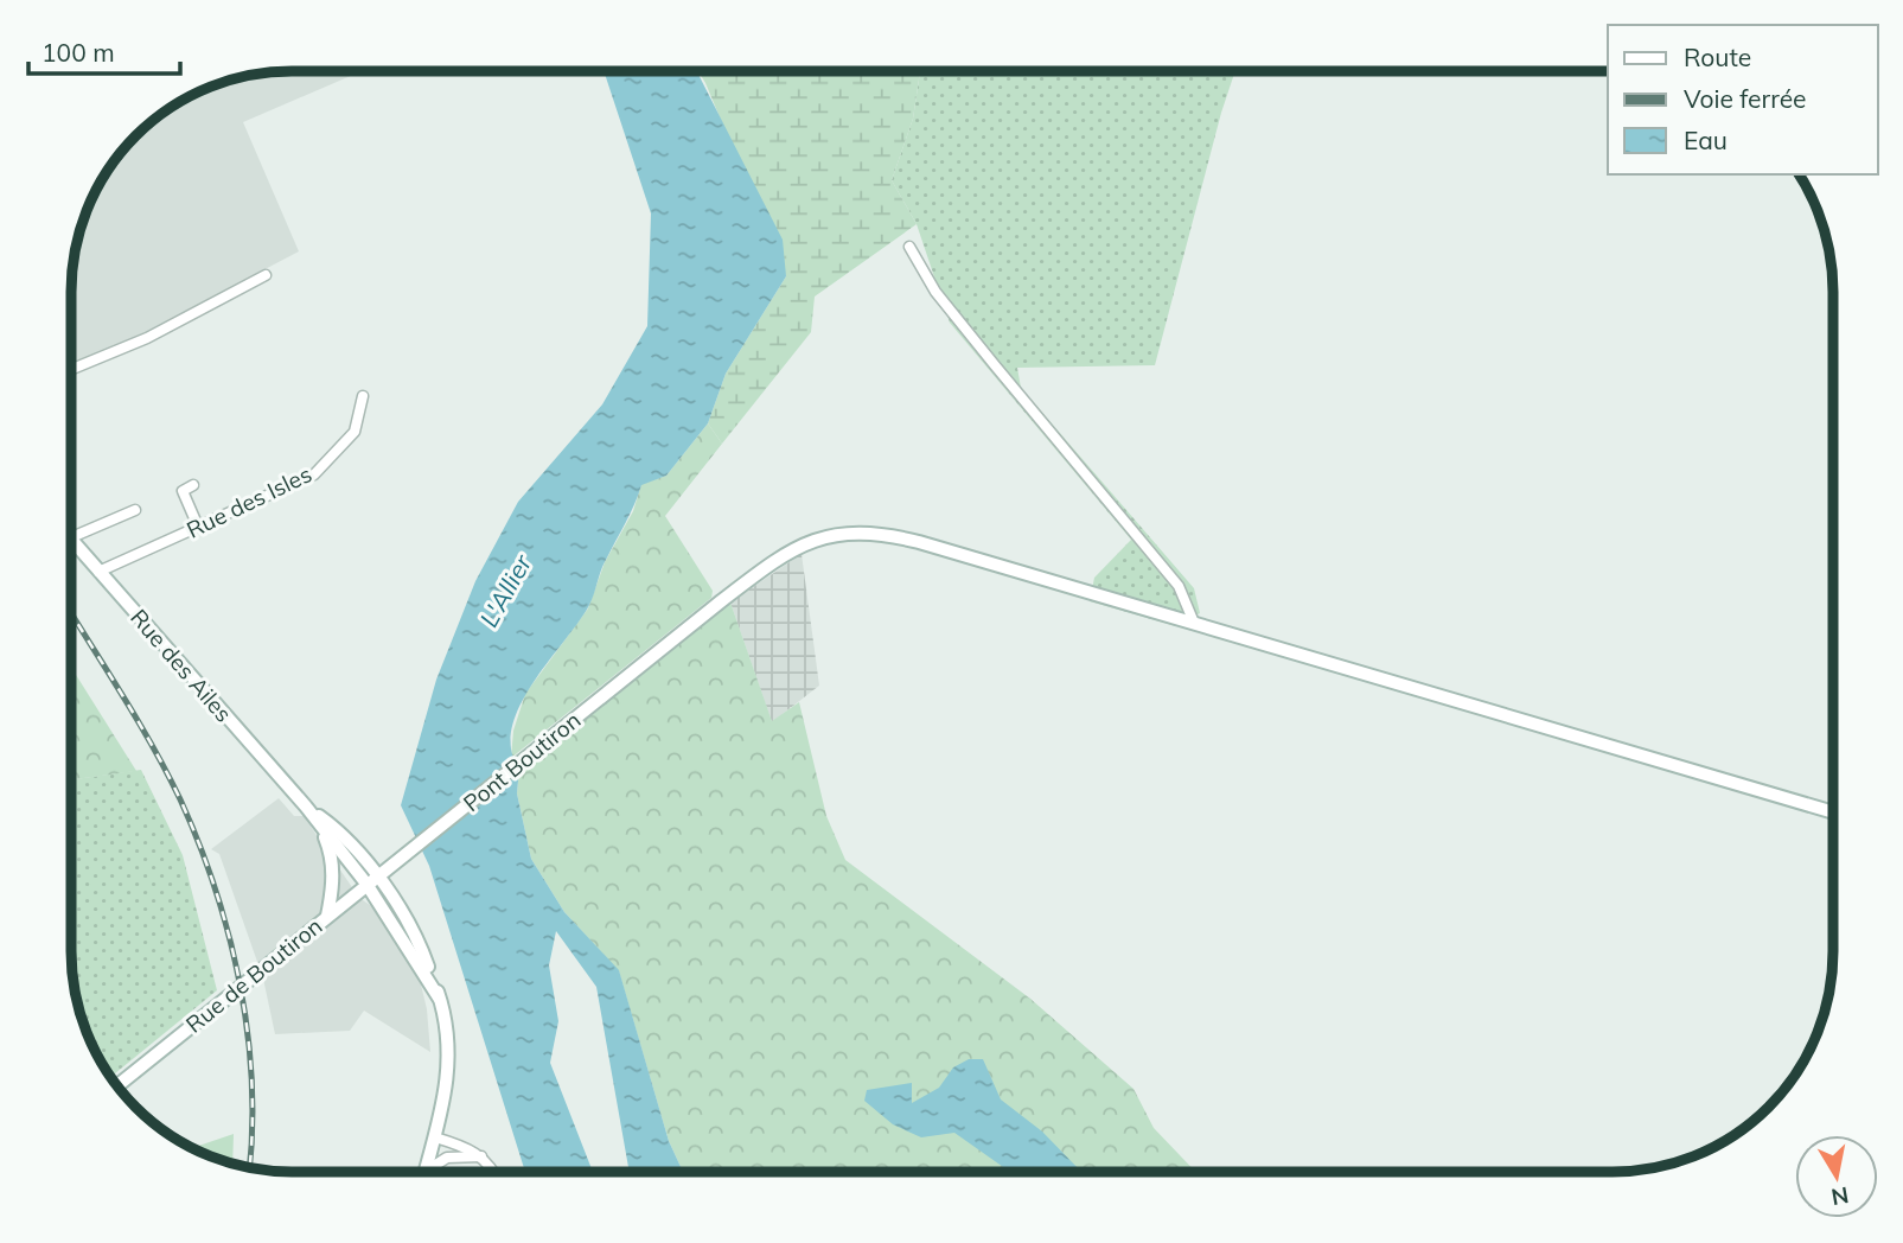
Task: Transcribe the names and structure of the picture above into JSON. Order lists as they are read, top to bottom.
{
  "streets": {
    "main road": ["Rue des Ailes", "Pont Boutiron", "Rue de Boutiron"],
    "street": ["Rue des Isles"]
  },
  "crossings": [
    ["Rue des Isles", "Rue des Ailes"],
    ["Rue des Ailes", "Rue de Boutiron"],
    ["Pont Boutiron", "Rue de Boutiron"]
  ],
  "water": ["L'Allier"],
  "legend": ["Route", "Voie ferrée", "Eau"],
  "scale_bar": "100 m",
  "north": "bottom"
}
